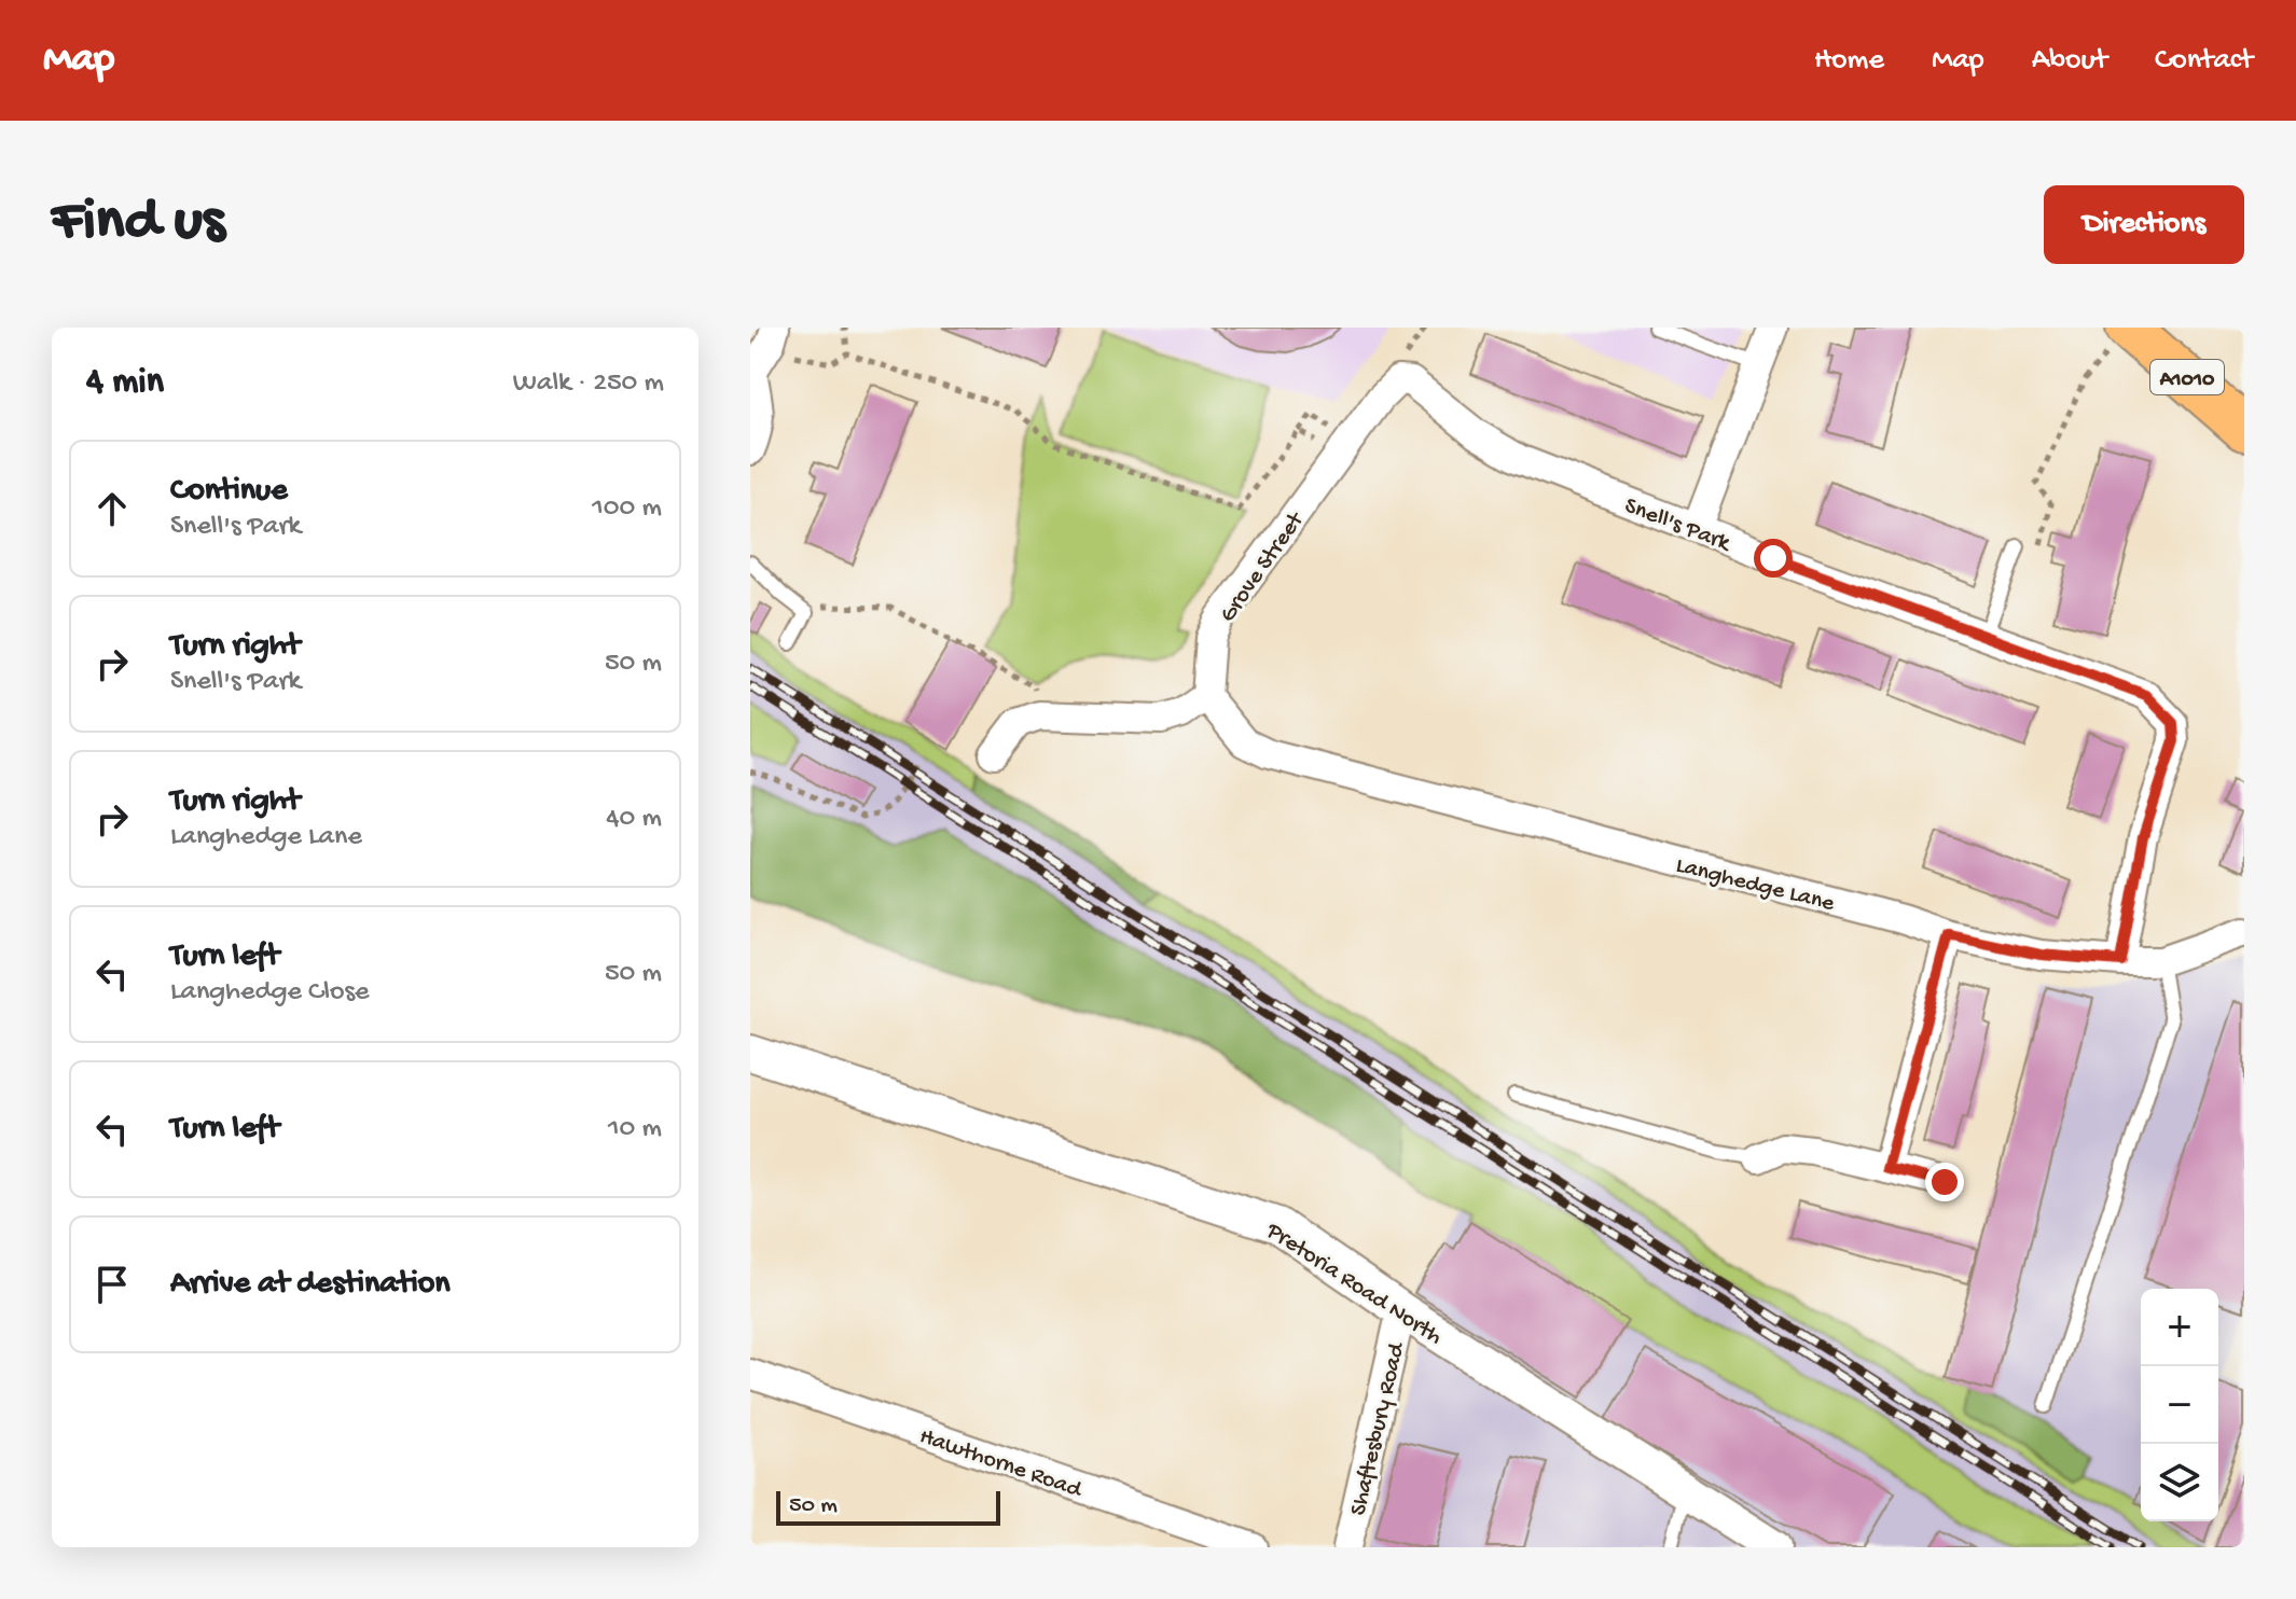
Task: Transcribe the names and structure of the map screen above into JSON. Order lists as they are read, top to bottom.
{
  "streets": {
    "main road": ["A1010"],
    "street": [
      "Snell's Park",
      "Grove Street",
      "Langhedge Lane",
      "Pretoria Road North",
      "Shaftesbury Road",
      "Hawthorne Road"
    ]
  },
  "crossings": [
    ["Snell's Park", "Grove Street"],
    ["Snell's Park", "Langhedge Lane"],
    ["Grove Street", "Langhedge Lane"],
    ["Pretoria Road North", "Shaftesbury Road"]
  ],
  "scale_bar": "50 m",
  "page": {
    "header": "Map",
    "nav": [
      "Home",
      "Map",
      "About",
      "Contact"
    ],
    "buttons": "Directions",
    "title": "Find us",
    "heading": ["4 min", "Walk · 250 m"],
    "list": [
      ["Continue", "Snell's Park", "100 m"],
      ["Turn right", "Snell's Park", "50 m"],
      ["Turn right", "Langhedge Lane", "40 m"],
      ["Turn left", "Langhedge Close", "50 m"],
      ["Turn left", "10 m"],
      "Arrive at destination"
    ],
    "map_buttons": ["+", "−"],
    "scale": "50 m"
  }
}
